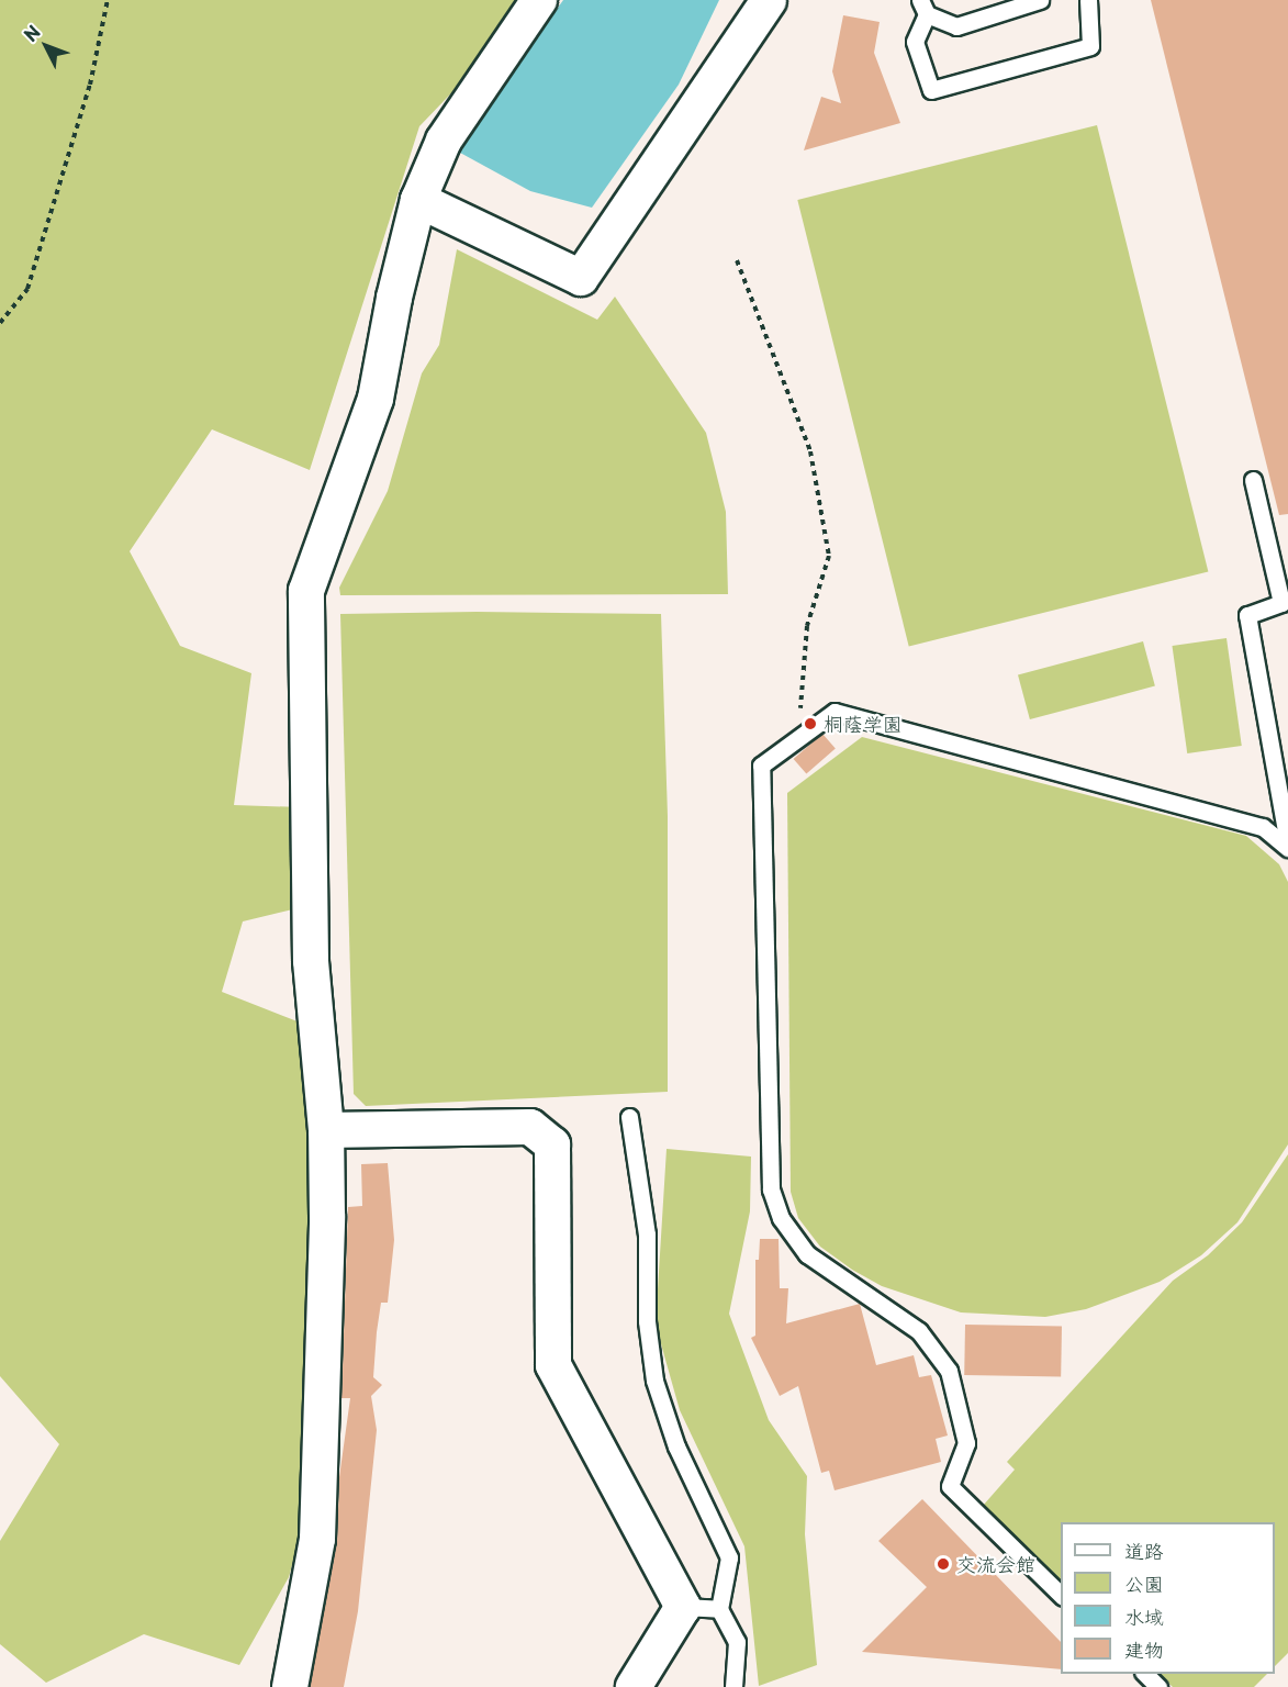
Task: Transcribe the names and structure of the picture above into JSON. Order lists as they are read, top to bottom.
{
  "places": ["桐蔭学園", "交流会館"],
  "legend": [
    "道路",
    "公園",
    "水域",
    "建物"
  ],
  "north": "top left"
}
